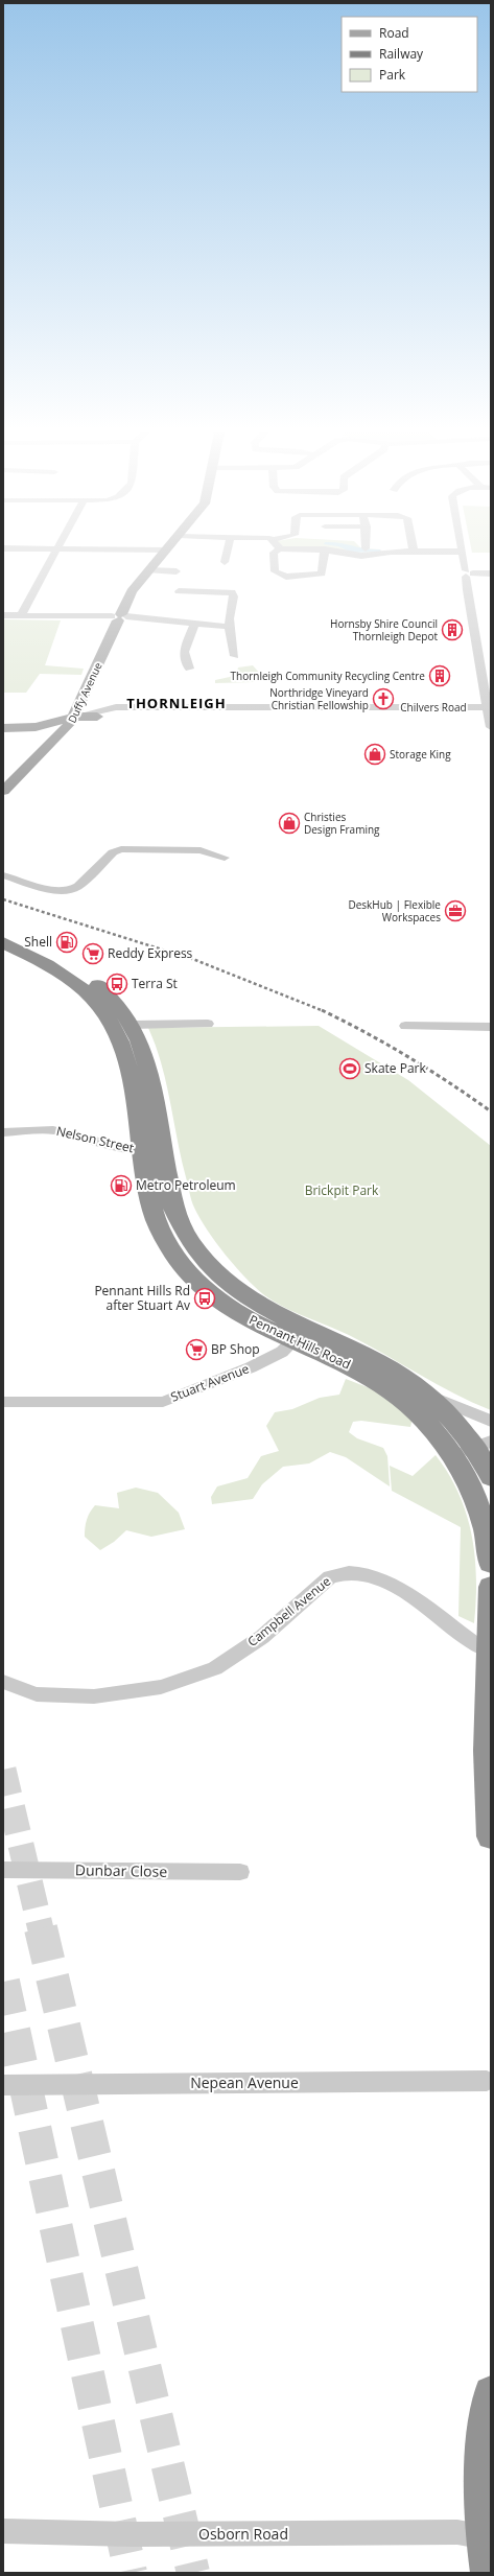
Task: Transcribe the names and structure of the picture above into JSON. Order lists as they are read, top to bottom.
{
  "streets": {
    "highway": ["Pennant Hills Road"],
    "main road": ["Duffy Avenue"],
    "street": [
      "Chilvers Road",
      "Nelson Street",
      "Stuart Avenue",
      "Campbell Avenue",
      "Dunbar Close",
      "Nepean Avenue",
      "Osborn Road"
    ]
  },
  "crossings": [
    ["Nelson Street", "Pennant Hills Road"],
    ["Pennant Hills Road", "Stuart Avenue"]
  ],
  "districts": ["THORNLEIGH"],
  "parks": ["Brickpit Park"],
  "places": {
    "building": ["Hornsby Shire Council Thornleigh Depot", "Thornleigh Community Recycling Centre"],
    "church": ["Northridge Vineyard Christian Fellowship"],
    "shop": ["Storage King", "Christies Design Framing"],
    "office": ["DeskHub | Flexible Workspaces"],
    "fuel station": ["Shell", "Metro Petroleum"],
    "supermarket": ["Reddy Express", "BP Shop"],
    "bus stop": ["Terra St", "Pennant Hills Rd after Stuart Av"],
    "sports": ["Skate Park"]
  },
  "legend": ["Road", "Railway", "Park"]
}
